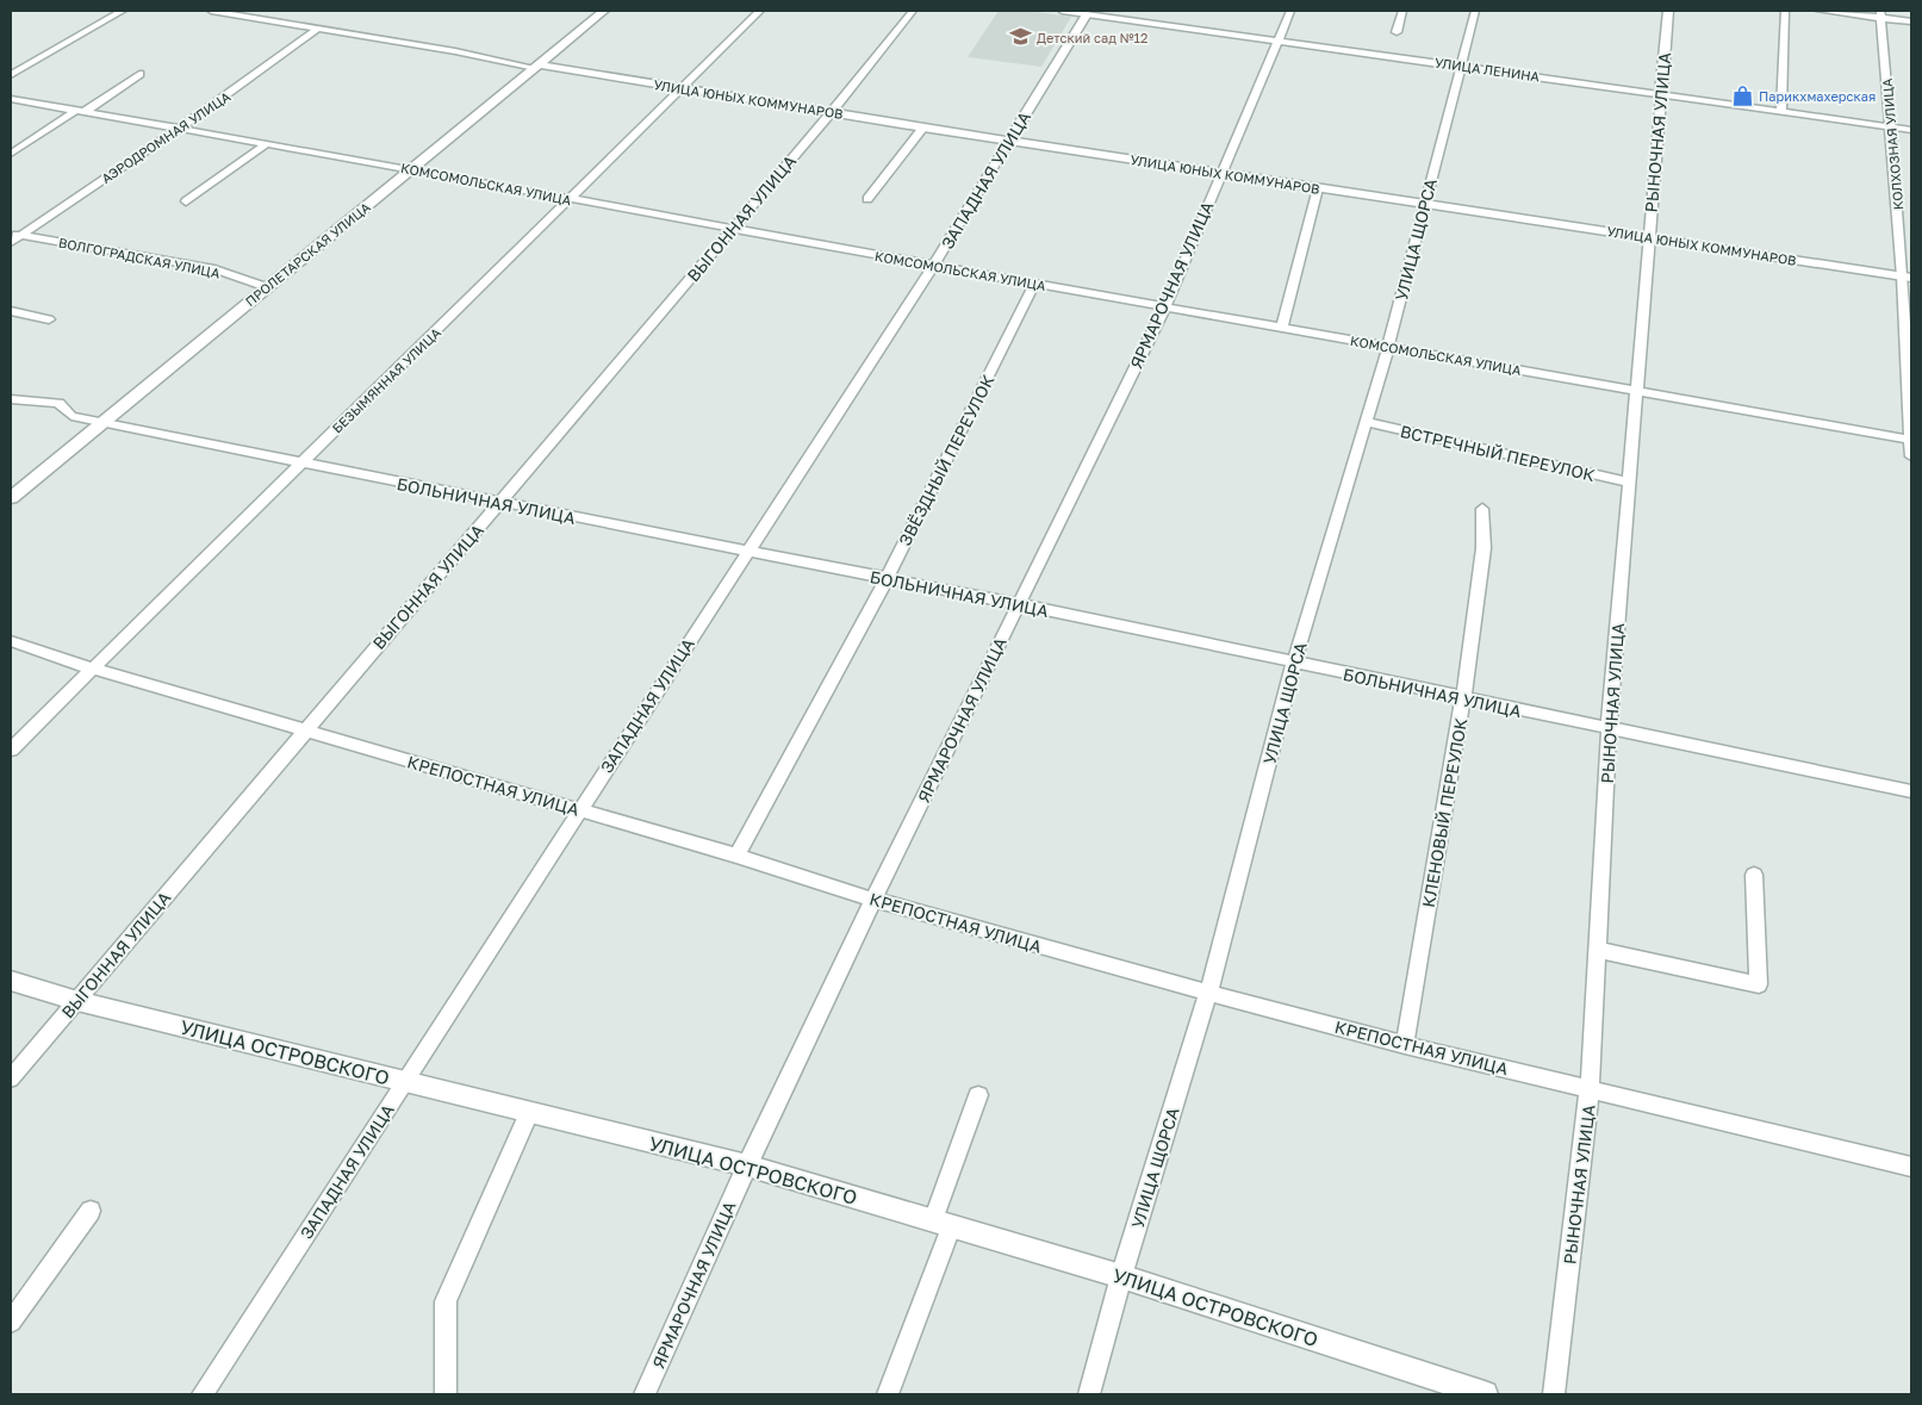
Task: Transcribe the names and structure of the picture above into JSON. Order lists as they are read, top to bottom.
{
  "streets": {
    "street": [
      "УЛИЦА ЛЕНИНА",
      "УЛИЦА ЮНЫХ КОММУНАРОВ",
      "РЫНОЧНАЯ УЛИЦА",
      "АЭРОДРОМНАЯ УЛИЦА",
      "КОЛХОЗНАЯ УЛИЦА",
      "ЗАПАДНАЯ УЛИЦА",
      "КОМСОМОЛЬСКАЯ УЛИЦА",
      "ВЫГОННАЯ УЛИЦА",
      "УЛИЦА ЩОРСА",
      "ПРОЛЕТАРСКАЯ УЛИЦА",
      "ВОЛГОГРАДСКАЯ УЛИЦА",
      "ЯРМАРОЧНАЯ УЛИЦА",
      "БЕЗЫМЯННАЯ УЛИЦА",
      "ВСТРЕЧНЫЙ ПЕРЕУЛОК",
      "ЗВЁЗДНЫЙ ПЕРЕУЛОК",
      "БОЛЬНИЧНАЯ УЛИЦА",
      "КРЕПОСТНАЯ УЛИЦА",
      "КЛЕНОВЫЙ ПЕРЕУЛОК",
      "УЛИЦА ОСТРОВСКОГО"
    ]
  },
  "crossings": [
    ["УЛИЦА ЛЕНИНА", "РЫНОЧНАЯ УЛИЦА"],
    ["УЛИЦА ЛЕНИНА", "КОЛХОЗНАЯ УЛИЦА"],
    ["УЛИЦА ЛЕНИНА", "ЗАПАДНАЯ УЛИЦА"],
    ["УЛИЦА ЛЕНИНА", "УЛИЦА ЩОРСА"],
    ["УЛИЦА ЛЕНИНА", "ЯРМАРОЧНАЯ УЛИЦА"],
    ["УЛИЦА ЮНЫХ КОММУНАРОВ", "РЫНОЧНАЯ УЛИЦА"],
    ["УЛИЦА ЮНЫХ КОММУНАРОВ", "АЭРОДРОМНАЯ УЛИЦА"],
    ["УЛИЦА ЮНЫХ КОММУНАРОВ", "КОЛХОЗНАЯ УЛИЦА"],
    ["УЛИЦА ЮНЫХ КОММУНАРОВ", "ЗАПАДНАЯ УЛИЦА"],
    ["УЛИЦА ЮНЫХ КОММУНАРОВ", "ВЫГОННАЯ УЛИЦА"],
    ["УЛИЦА ЮНЫХ КОММУНАРОВ", "УЛИЦА ЩОРСА"],
    ["УЛИЦА ЮНЫХ КОММУНАРОВ", "ПРОЛЕТАРСКАЯ УЛИЦА"],
    ["УЛИЦА ЮНЫХ КОММУНАРОВ", "ЯРМАРОЧНАЯ УЛИЦА"],
    ["УЛИЦА ЮНЫХ КОММУНАРОВ", "БЕЗЫМЯННАЯ УЛИЦА"],
    ["РЫНОЧНАЯ УЛИЦА", "КОМСОМОЛЬСКАЯ УЛИЦА"],
    ["РЫНОЧНАЯ УЛИЦА", "ВСТРЕЧНЫЙ ПЕРЕУЛОК"],
    ["РЫНОЧНАЯ УЛИЦА", "БОЛЬНИЧНАЯ УЛИЦА"],
    ["РЫНОЧНАЯ УЛИЦА", "КРЕПОСТНАЯ УЛИЦА"],
    ["АЭРОДРОМНАЯ УЛИЦА", "КОМСОМОЛЬСКАЯ УЛИЦА"],
    ["АЭРОДРОМНАЯ УЛИЦА", "ВОЛГОГРАДСКАЯ УЛИЦА"],
    ["КОЛХОЗНАЯ УЛИЦА", "КОМСОМОЛЬСКАЯ УЛИЦА"],
    ["ЗАПАДНАЯ УЛИЦА", "КОМСОМОЛЬСКАЯ УЛИЦА"],
    ["ЗАПАДНАЯ УЛИЦА", "БОЛЬНИЧНАЯ УЛИЦА"],
    ["ЗАПАДНАЯ УЛИЦА", "КРЕПОСТНАЯ УЛИЦА"],
    ["ЗАПАДНАЯ УЛИЦА", "УЛИЦА ОСТРОВСКОГО"],
    ["КОМСОМОЛЬСКАЯ УЛИЦА", "ВЫГОННАЯ УЛИЦА"],
    ["КОМСОМОЛЬСКАЯ УЛИЦА", "УЛИЦА ЩОРСА"],
    ["КОМСОМОЛЬСКАЯ УЛИЦА", "ПРОЛЕТАРСКАЯ УЛИЦА"],
    ["КОМСОМОЛЬСКАЯ УЛИЦА", "ЯРМАРОЧНАЯ УЛИЦА"],
    ["КОМСОМОЛЬСКАЯ УЛИЦА", "БЕЗЫМЯННАЯ УЛИЦА"],
    ["КОМСОМОЛЬСКАЯ УЛИЦА", "ЗВЁЗДНЫЙ ПЕРЕУЛОК"],
    ["ВЫГОННАЯ УЛИЦА", "БОЛЬНИЧНАЯ УЛИЦА"],
    ["ВЫГОННАЯ УЛИЦА", "КРЕПОСТНАЯ УЛИЦА"],
    ["ВЫГОННАЯ УЛИЦА", "УЛИЦА ОСТРОВСКОГО"],
    ["УЛИЦА ЩОРСА", "ВСТРЕЧНЫЙ ПЕРЕУЛОК"],
    ["УЛИЦА ЩОРСА", "БОЛЬНИЧНАЯ УЛИЦА"],
    ["УЛИЦА ЩОРСА", "КРЕПОСТНАЯ УЛИЦА"],
    ["УЛИЦА ЩОРСА", "УЛИЦА ОСТРОВСКОГО"],
    ["ПРОЛЕТАРСКАЯ УЛИЦА", "ВОЛГОГРАДСКАЯ УЛИЦА"],
    ["ПРОЛЕТАРСКАЯ УЛИЦА", "БОЛЬНИЧНАЯ УЛИЦА"],
    ["ЯРМАРОЧНАЯ УЛИЦА", "БОЛЬНИЧНАЯ УЛИЦА"],
    ["ЯРМАРОЧНАЯ УЛИЦА", "КРЕПОСТНАЯ УЛИЦА"],
    ["ЯРМАРОЧНАЯ УЛИЦА", "УЛИЦА ОСТРОВСКОГО"],
    ["БЕЗЫМЯННАЯ УЛИЦА", "БОЛЬНИЧНАЯ УЛИЦА"],
    ["БЕЗЫМЯННАЯ УЛИЦА", "КРЕПОСТНАЯ УЛИЦА"],
    ["ЗВЁЗДНЫЙ ПЕРЕУЛОК", "БОЛЬНИЧНАЯ УЛИЦА"],
    ["ЗВЁЗДНЫЙ ПЕРЕУЛОК", "КРЕПОСТНАЯ УЛИЦА"],
    ["БОЛЬНИЧНАЯ УЛИЦА", "КЛЕНОВЫЙ ПЕРЕУЛОК"],
    ["КРЕПОСТНАЯ УЛИЦА", "КЛЕНОВЫЙ ПЕРЕУЛОК"]
  ],
  "places": {
    "school or university": ["Детский сад №12"],
    "shop": ["Парикхмахерская"]
  }
}
